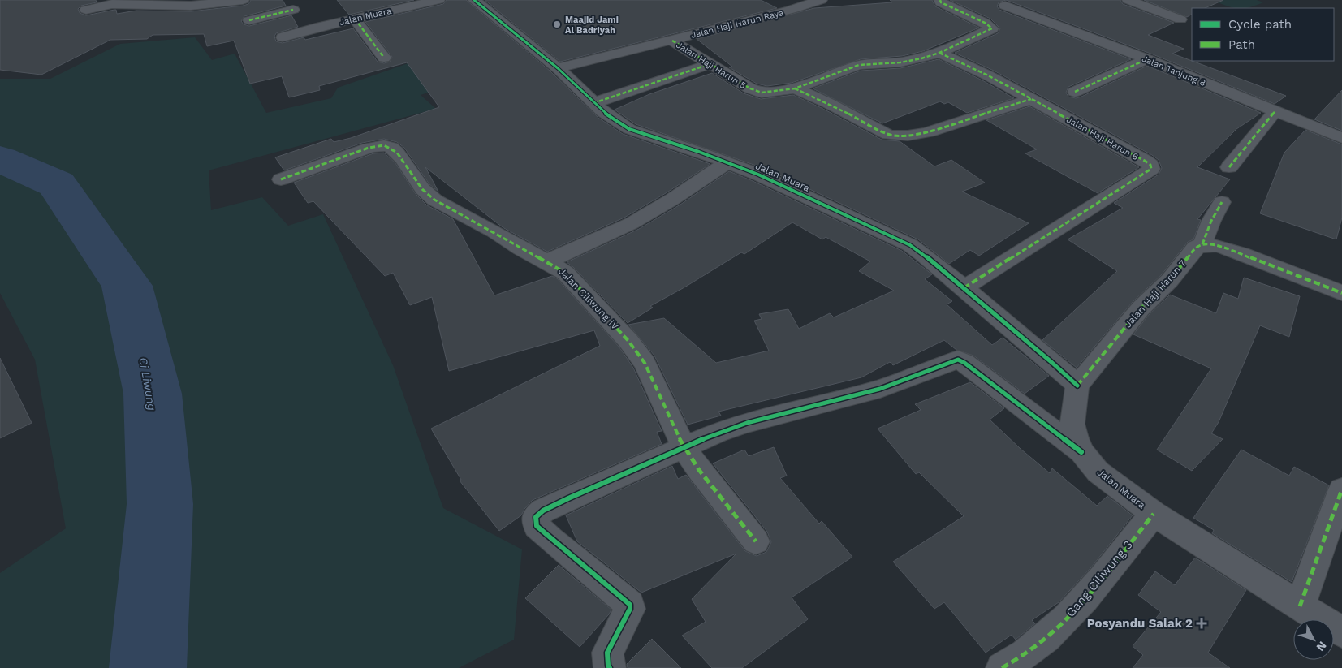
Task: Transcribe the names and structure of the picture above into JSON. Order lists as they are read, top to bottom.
{
  "streets": {
    "street": [
      "Jalan Muara",
      "Jalan Haji Harun Raya",
      "Jalan Haji Harun 5",
      "Jalan Tanjung 8",
      "Jalan Haji Harun 6",
      "Jalan Haji Harun 7",
      "Jalan Ciliwung IV",
      "Gang Ciliwung 3"
    ]
  },
  "crossings": [
    ["Jalan Muara", "Jalan Haji Harun Raya"],
    ["Jalan Muara", "Jalan Haji Harun 6"],
    ["Jalan Muara", "Jalan Haji Harun 7"],
    ["Jalan Muara", "Gang Ciliwung 3"],
    ["Jalan Haji Harun Raya", "Jalan Haji Harun 5"],
    ["Jalan Haji Harun 5", "Jalan Haji Harun 6"]
  ],
  "water": ["Ci Liwung"],
  "places": {
    "other": ["Maajid Jami Al Badriyah"],
    "health": ["Posyandu Salak 2"]
  },
  "legend": ["Cycle path", "Path"],
  "north": "bottom right"
}
